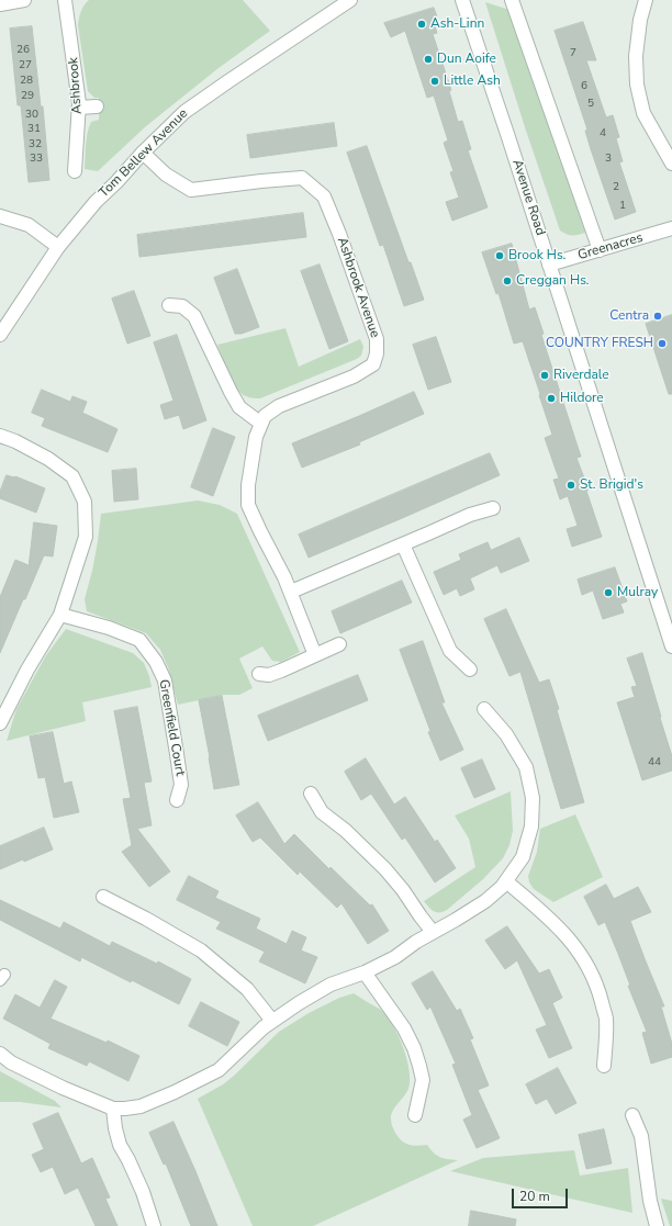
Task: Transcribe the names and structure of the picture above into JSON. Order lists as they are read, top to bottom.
{
  "streets": {
    "street": [
      "Ashbrook",
      "Tom Bellew Avenue",
      "Avenue Road",
      "Greenacres",
      "Ashbrook Avenue",
      "Greenfield Court"
    ]
  },
  "crossings": [
    ["Tom Bellew Avenue", "Ashbrook Avenue"],
    ["Avenue Road", "Greenacres"]
  ],
  "places": [
    "Ash-Linn",
    "Dun Aoife",
    "Little Ash",
    "Brook Hs.",
    "Creggan Hs.",
    "Centra",
    "COUNTRY FRESH",
    "Riverdale",
    "Hildore",
    "St. Brigid's",
    "Mulray"
  ],
  "house_numbers": [
    "26",
    "7",
    "27",
    "28",
    "6",
    "29",
    "5",
    "30",
    "31",
    "4",
    "32",
    "33",
    "3",
    "2",
    "1",
    "44"
  ],
  "scale_bar": "20 m"
}
